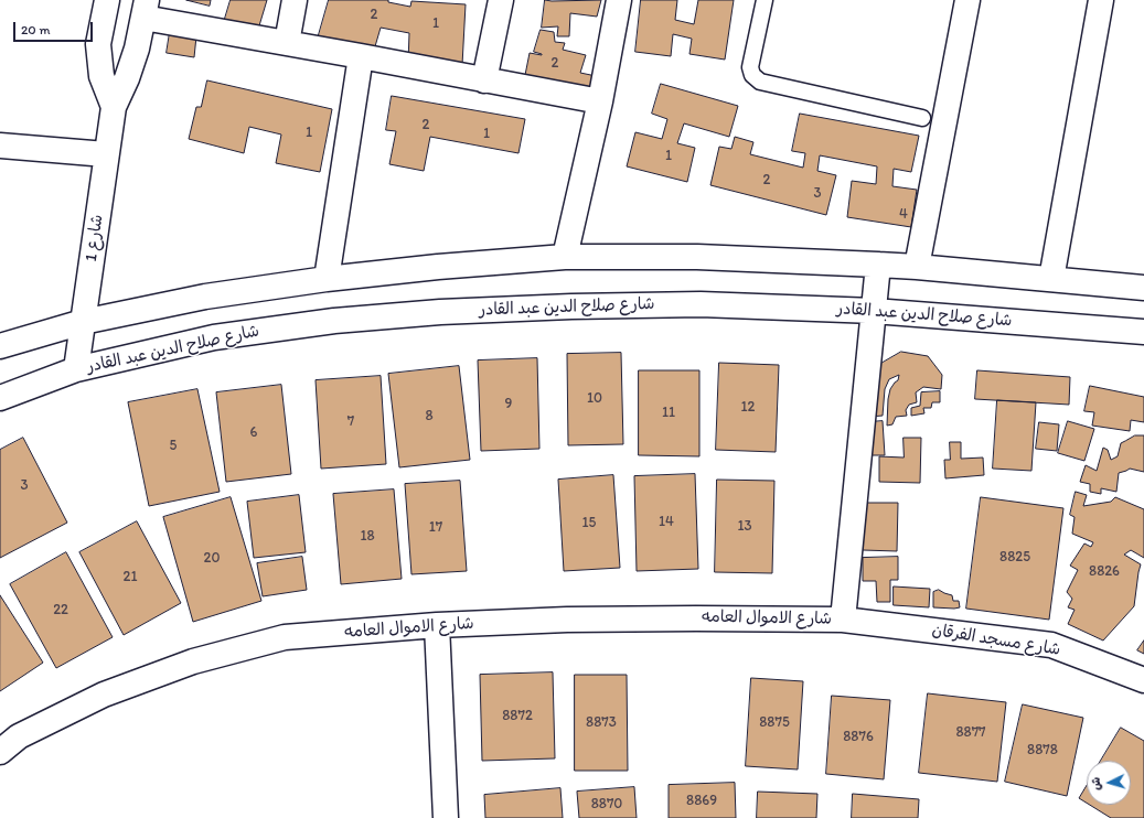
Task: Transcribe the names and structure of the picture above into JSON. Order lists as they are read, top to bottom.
{
  "streets": {
    "street": [
      "شارع 1",
      "شارع صلاح الدين عبد القادر",
      "شارع الاموال العامه",
      "شارع مسجد الفرقان"
    ]
  },
  "crossings": [
    ["شارع 1", "شارع صلاح الدين عبد القادر"],
    ["شارع الاموال العامه", "شارع مسجد الفرقان"]
  ],
  "house_numbers": [
    "2",
    "1",
    "2",
    "2",
    "1",
    "1",
    "1",
    "2",
    "3",
    "4",
    "10",
    "9",
    "12",
    "11",
    "8",
    "7",
    "6",
    "5",
    "3",
    "14",
    "15",
    "13",
    "17",
    "18",
    "8825",
    "20",
    "8826",
    "21",
    "22",
    "8872",
    "8873",
    "8875",
    "8877",
    "8876",
    "8878",
    "8869",
    "8870"
  ],
  "scale_bar": "20 m",
  "north": "left"
}
